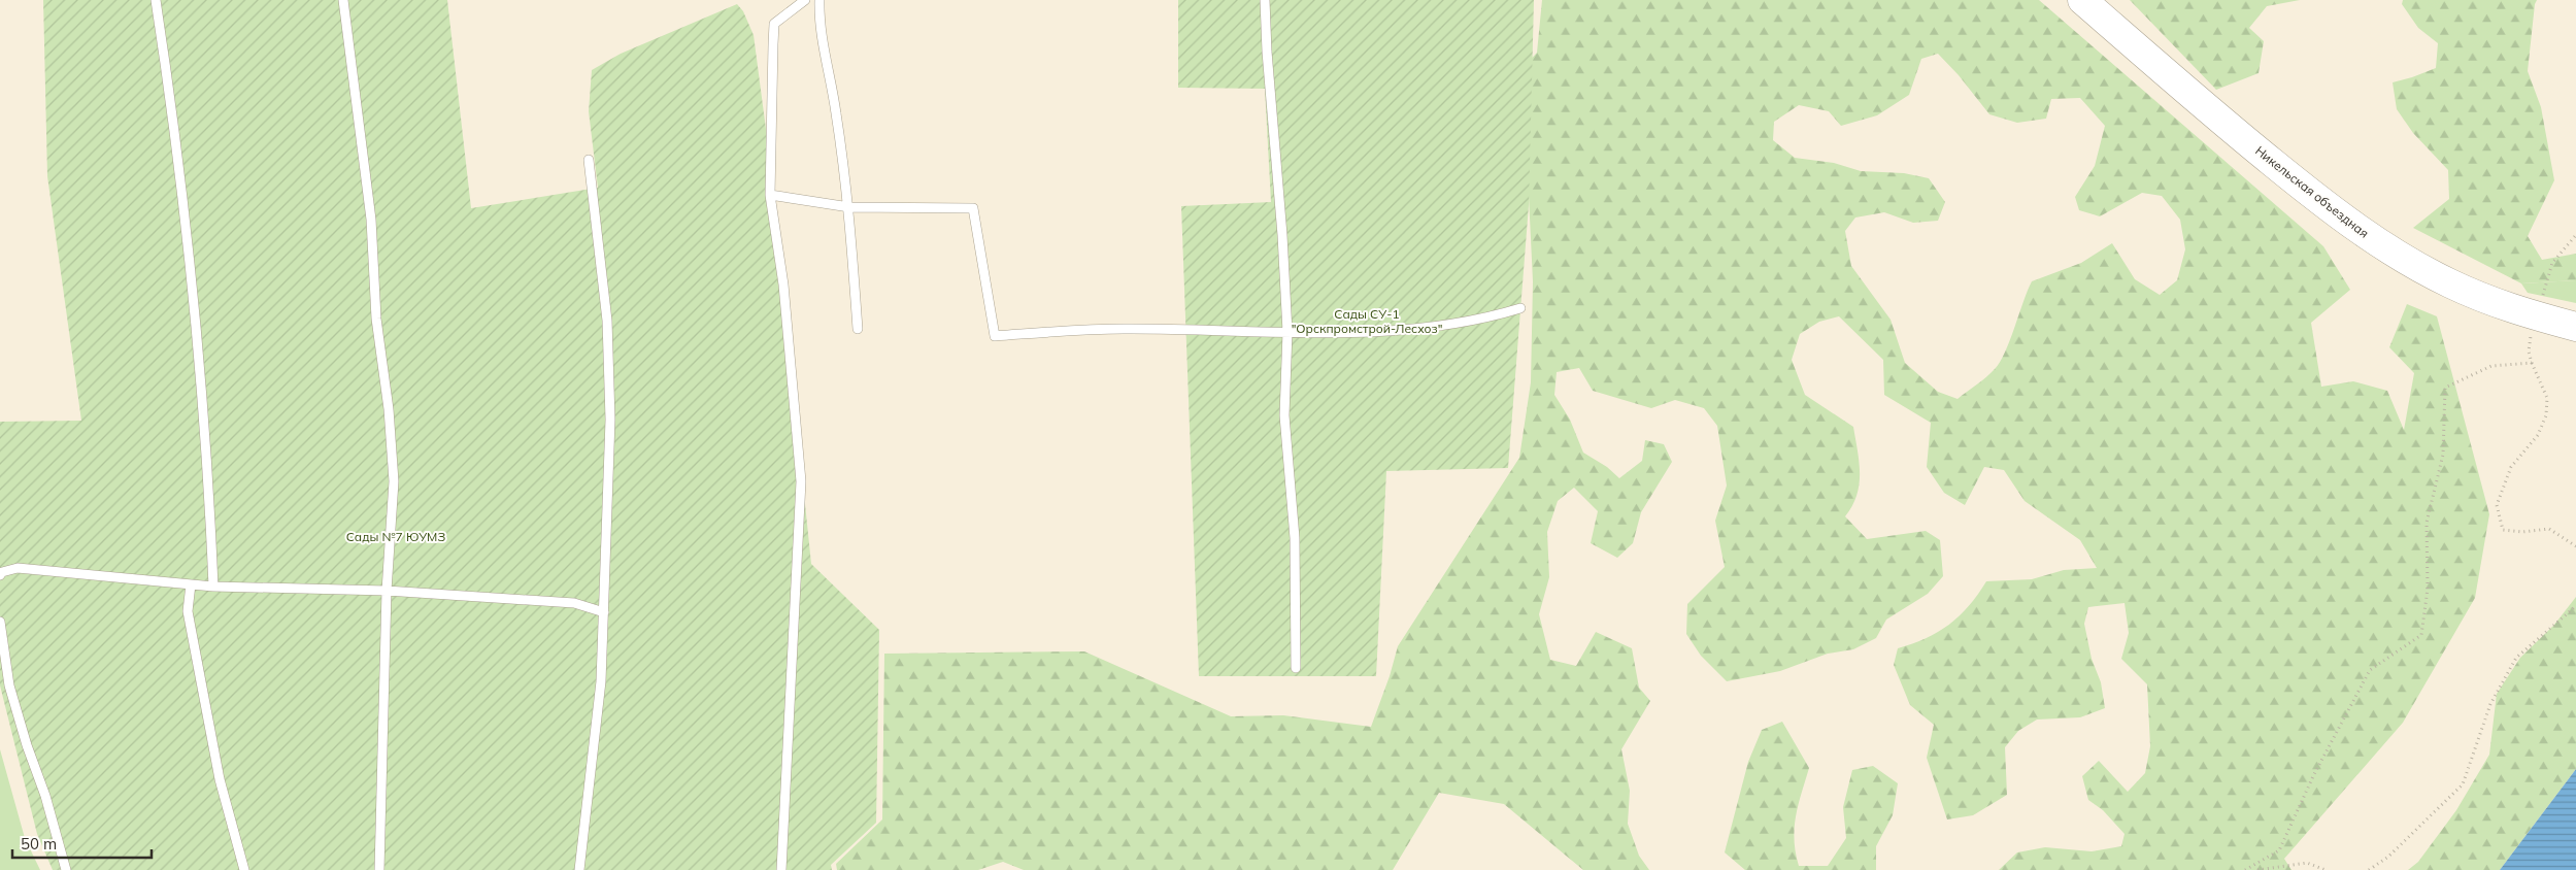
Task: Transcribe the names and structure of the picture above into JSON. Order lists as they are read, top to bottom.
{
  "streets": {
    "main road": ["Никельская объездная"]
  },
  "parks": ["Сады СУ-1 \"Орскпромстрой-Лесхоз\"", "Сады №7 ЮУМЗ"],
  "scale_bar": "50 m"
}
